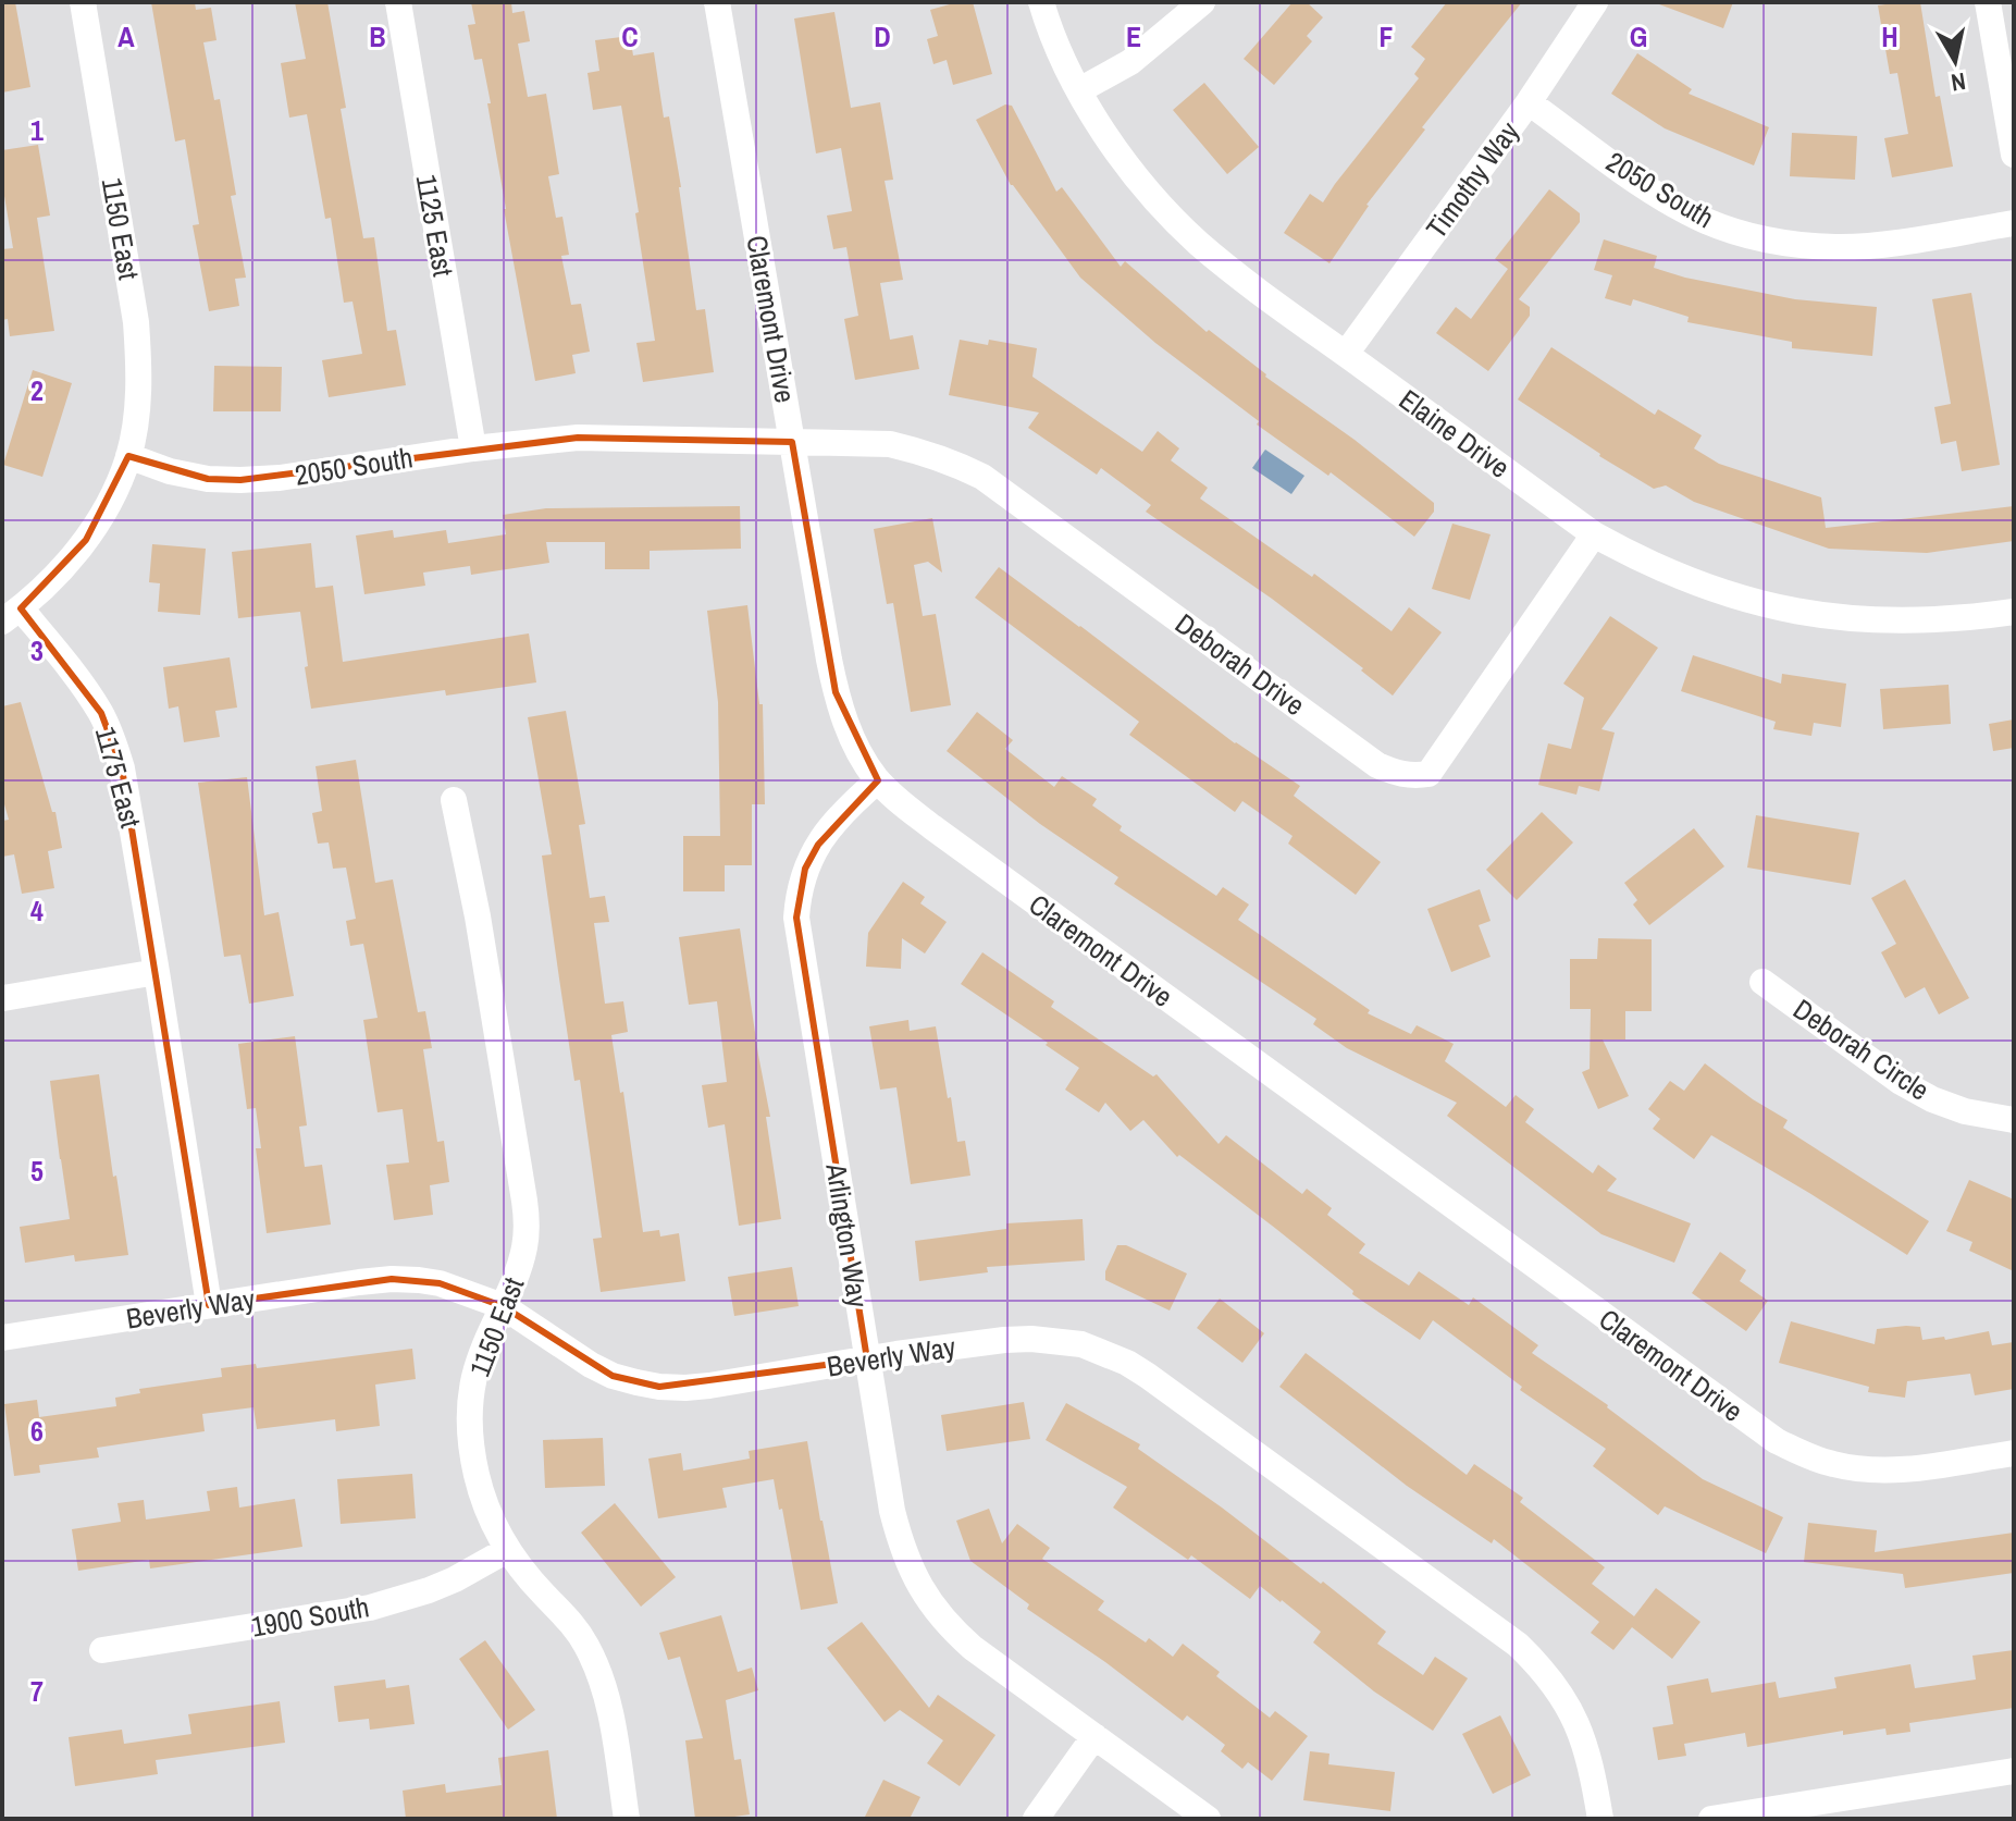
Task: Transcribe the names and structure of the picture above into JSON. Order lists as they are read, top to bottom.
{
  "streets": {
    "street": [
      "Timothy Way",
      "2050 South",
      "1125 East",
      "1150 East",
      "Claremont Drive",
      "Elaine Drive",
      "Deborah Drive",
      "1175 East",
      "Deborah Circle",
      "Arlington Way",
      "Beverly Way",
      "1900 South"
    ]
  },
  "crossings": [
    ["Timothy Way", "2050 South"],
    ["Timothy Way", "Elaine Drive"],
    ["2050 South", "1125 East"],
    ["2050 South", "1150 East"],
    ["2050 South", "Claremont Drive"],
    ["2050 South", "Deborah Drive"],
    ["1150 East", "Beverly Way"],
    ["1150 East", "1900 South"],
    ["Claremont Drive", "Deborah Drive"],
    ["Claremont Drive", "Arlington Way"],
    ["Elaine Drive", "Deborah Drive"],
    ["1175 East", "Beverly Way"],
    ["Arlington Way", "Beverly Way"]
  ],
  "north": "bottom",
  "grid": {
    "columns": [
      "A",
      "B",
      "C",
      "D",
      "E",
      "F",
      "G",
      "H"
    ],
    "rows": [
      "1",
      "2",
      "3",
      "4",
      "5",
      "6",
      "7"
    ]
  }
}
